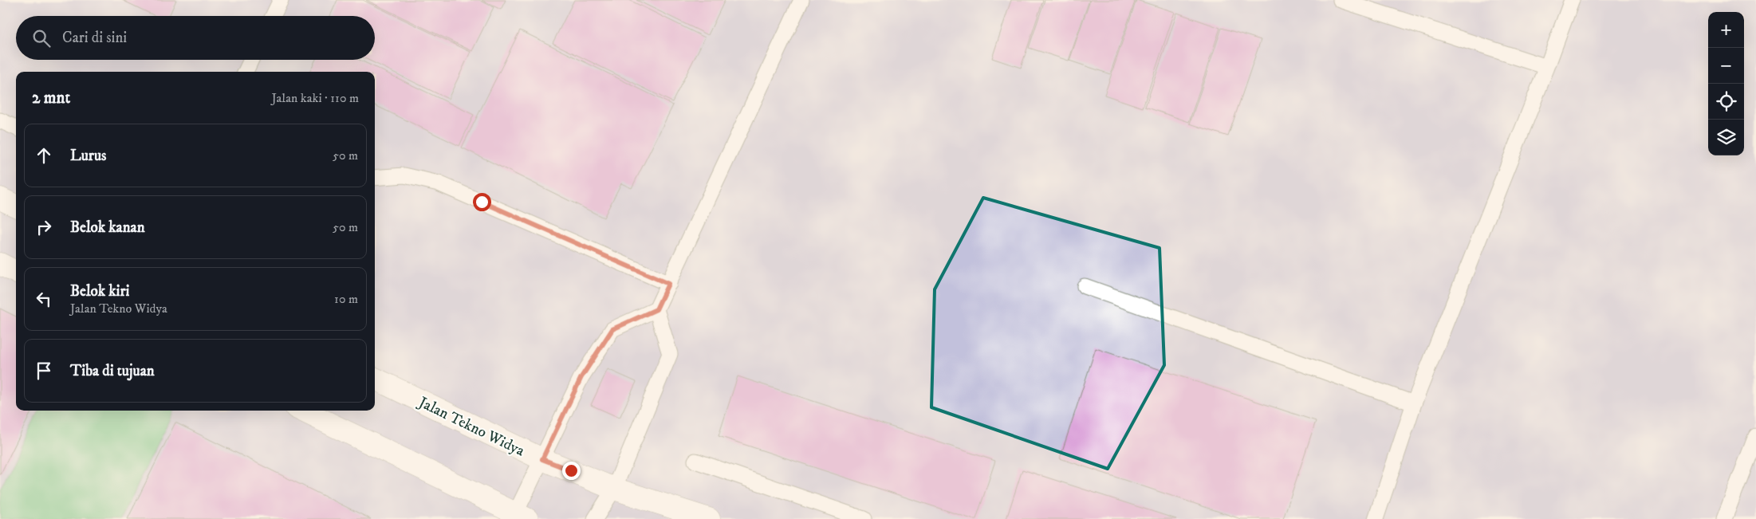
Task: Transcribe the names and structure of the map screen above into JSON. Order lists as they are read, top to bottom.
{
  "streets": {
    "main road": ["Jalan Tekno Widya"]
  },
  "page": {
    "map_buttons": ["+", "−"],
    "search": "Cari di sini",
    "heading": ["2 mnt", "Jalan kaki · 110 m"],
    "list": [
      ["Lurus", "50 m"],
      ["Belok kanan", "50 m"],
      ["Belok kiri", "Jalan Tekno Widya", "10 m"],
      "Tiba di tujuan"
    ]
  }
}
